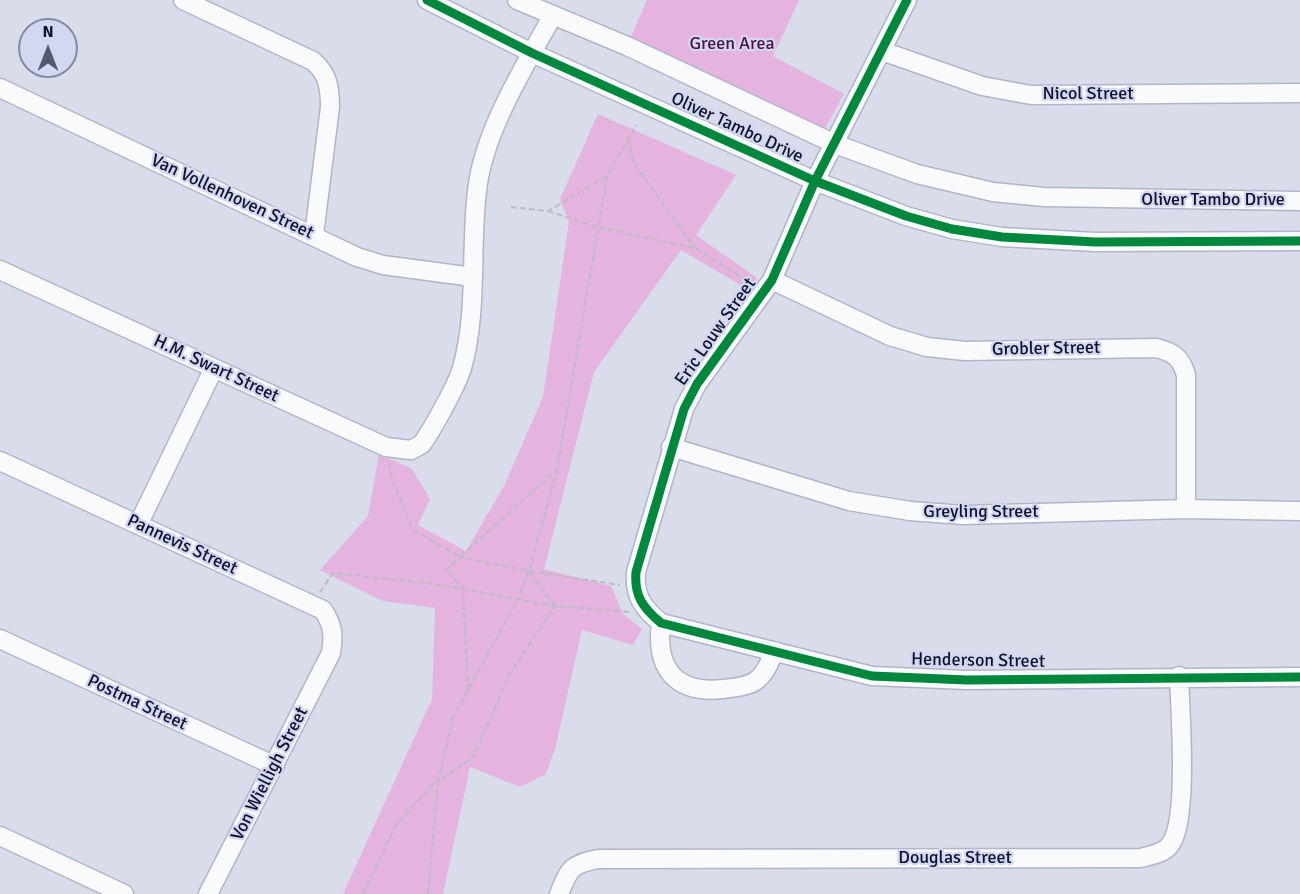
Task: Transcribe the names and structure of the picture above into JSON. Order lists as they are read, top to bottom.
{
  "streets": {
    "street": [
      "Nicol Street",
      "Oliver Tambo Drive",
      "Van Vollenhoven Street",
      "Eric Louw Street",
      "Grobler Street",
      "H.M. Swart Street",
      "Greyling Street",
      "Pannevis Street",
      "Henderson Street",
      "Postma Street",
      "Von Wielligh Street",
      "Douglas Street"
    ]
  },
  "crossings": [
    ["Nicol Street", "Eric Louw Street"],
    ["Oliver Tambo Drive", "Eric Louw Street"],
    ["Van Vollenhoven Street", "H.M. Swart Street"],
    ["Eric Louw Street", "Grobler Street"],
    ["Eric Louw Street", "Greyling Street"],
    ["Grobler Street", "Greyling Street"],
    ["Pannevis Street", "Von Wielligh Street"],
    ["Henderson Street", "Douglas Street"],
    ["Postma Street", "Von Wielligh Street"]
  ],
  "parks": ["Green Area"],
  "north": "top"
}
